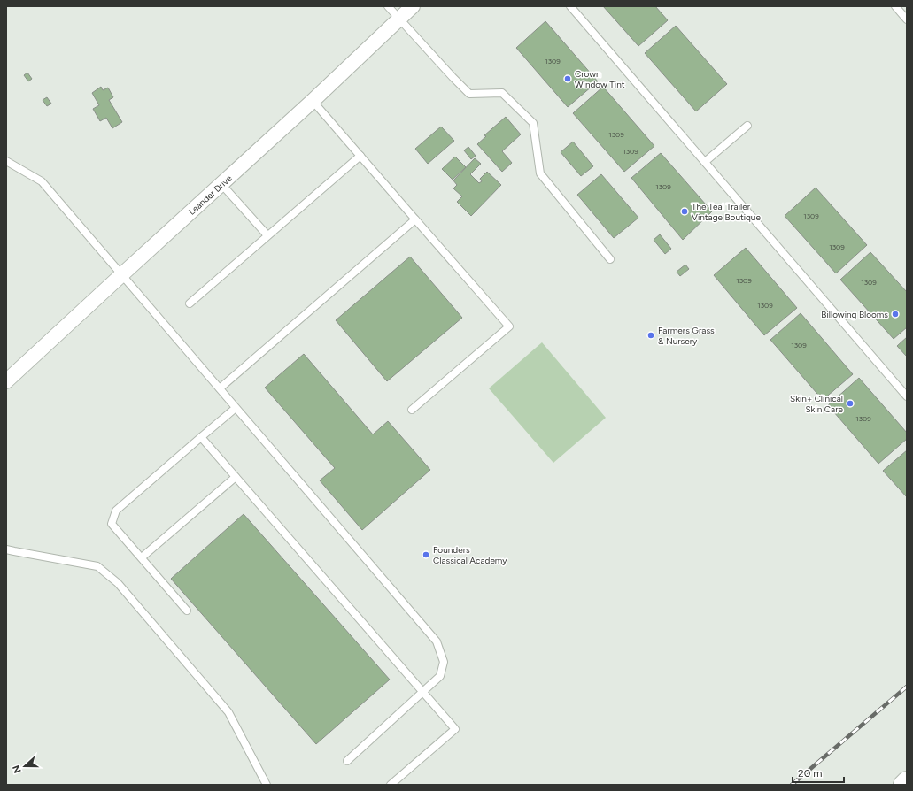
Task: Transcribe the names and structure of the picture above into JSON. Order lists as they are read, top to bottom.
{
  "streets": {
    "street": ["Leander Drive"]
  },
  "places": [
    "Crown Window Tint",
    "The Teal Trailer Vintage Boutique",
    "Billowing Blooms",
    "Farmers Grass & Nursery",
    "Skin+ Clinical Skin Care",
    "Founders Classical Academy"
  ],
  "house_numbers": [
    "1309",
    "1309",
    "1309",
    "1309",
    "1309",
    "1309",
    "1309",
    "1309",
    "1309",
    "1309",
    "1309"
  ],
  "scale_bar": "20 m",
  "north": "left"
}
